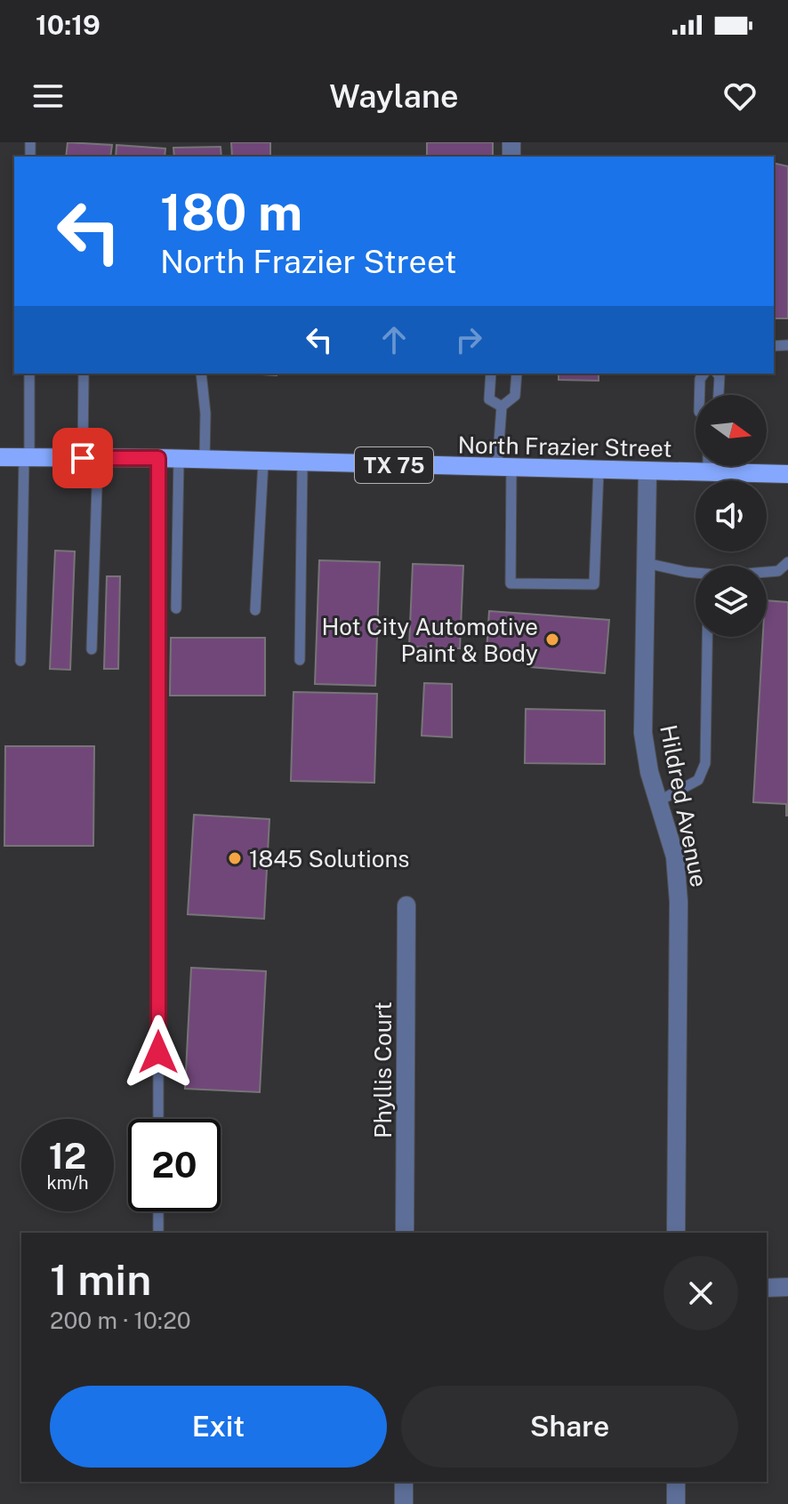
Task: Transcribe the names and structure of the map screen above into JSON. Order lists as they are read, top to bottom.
{
  "streets": {
    "main road": ["North Frazier Street", "TX 75"],
    "street": ["Hildred Avenue", "Phyllis Court"]
  },
  "crossings": [
    ["North Frazier Street", "Hildred Avenue"]
  ],
  "places": ["Hot City Automotive Paint & Body", "1845 Solutions"],
  "north": "right",
  "page": {
    "status": "10:19",
    "header": "Waylane",
    "turn": ["180 m", "North Frazier Street"],
    "speed": "12 km/h",
    "limit": "20",
    "heading": ["1 min", "200 m · 10:20"],
    "buttons": ["Exit", "Share"]
  }
}
